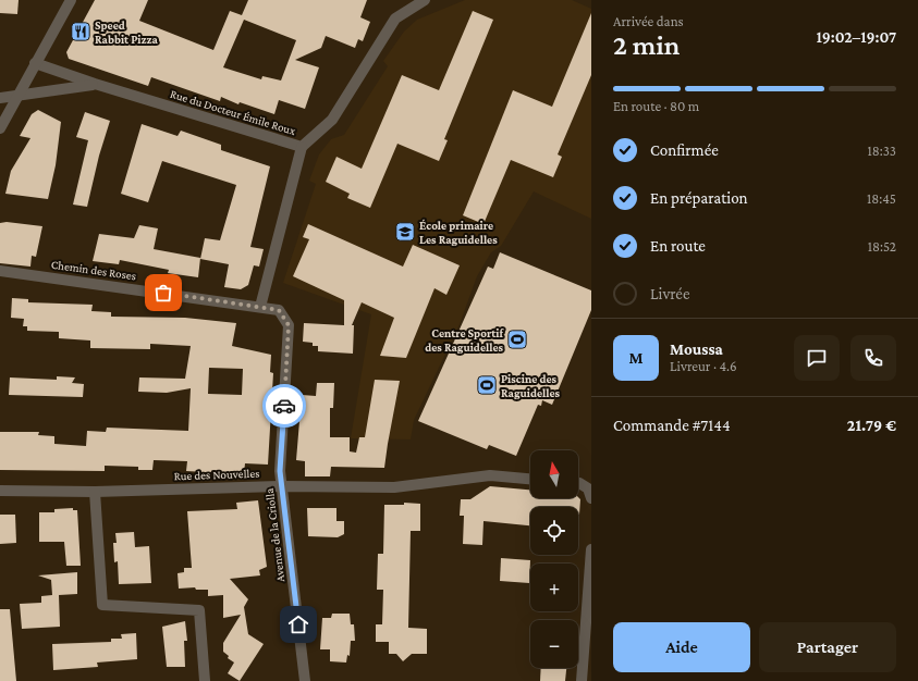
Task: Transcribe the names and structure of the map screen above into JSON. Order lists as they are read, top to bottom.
{
  "streets": {
    "street": [
      "Rue du Docteur Émile Roux",
      "Chemin des Roses",
      "Rue des Nouvelles",
      "Avenue de la Criolla"
    ]
  },
  "crossings": [
    ["Chemin des Roses", "Avenue de la Criolla"],
    ["Rue des Nouvelles", "Avenue de la Criolla"]
  ],
  "places": {
    "restaurant": ["Speed Rabbit Pizza"],
    "school or university": ["École primaire Les Raguidelles"],
    "sports": ["Centre Sportif des Raguidelles", "Piscine des Raguidelles"]
  },
  "north": "top",
  "page": {
    "heading": ["2 min", "Arrivée dans", "19:02–19:07"],
    "panel": [
      "Moussa",
      "Livreur · 4.6",
      "Commande #7144",
      "21.79 €"
    ],
    "bar": "En route · 80 m",
    "list": [
      ["Confirmée", "18:33"],
      ["En préparation", "18:45"],
      ["En route", "18:52"],
      "Livrée"
    ],
    "round": "M",
    "map_buttons": ["+", "−"],
    "buttons": ["Aide", "Partager"]
  }
}
